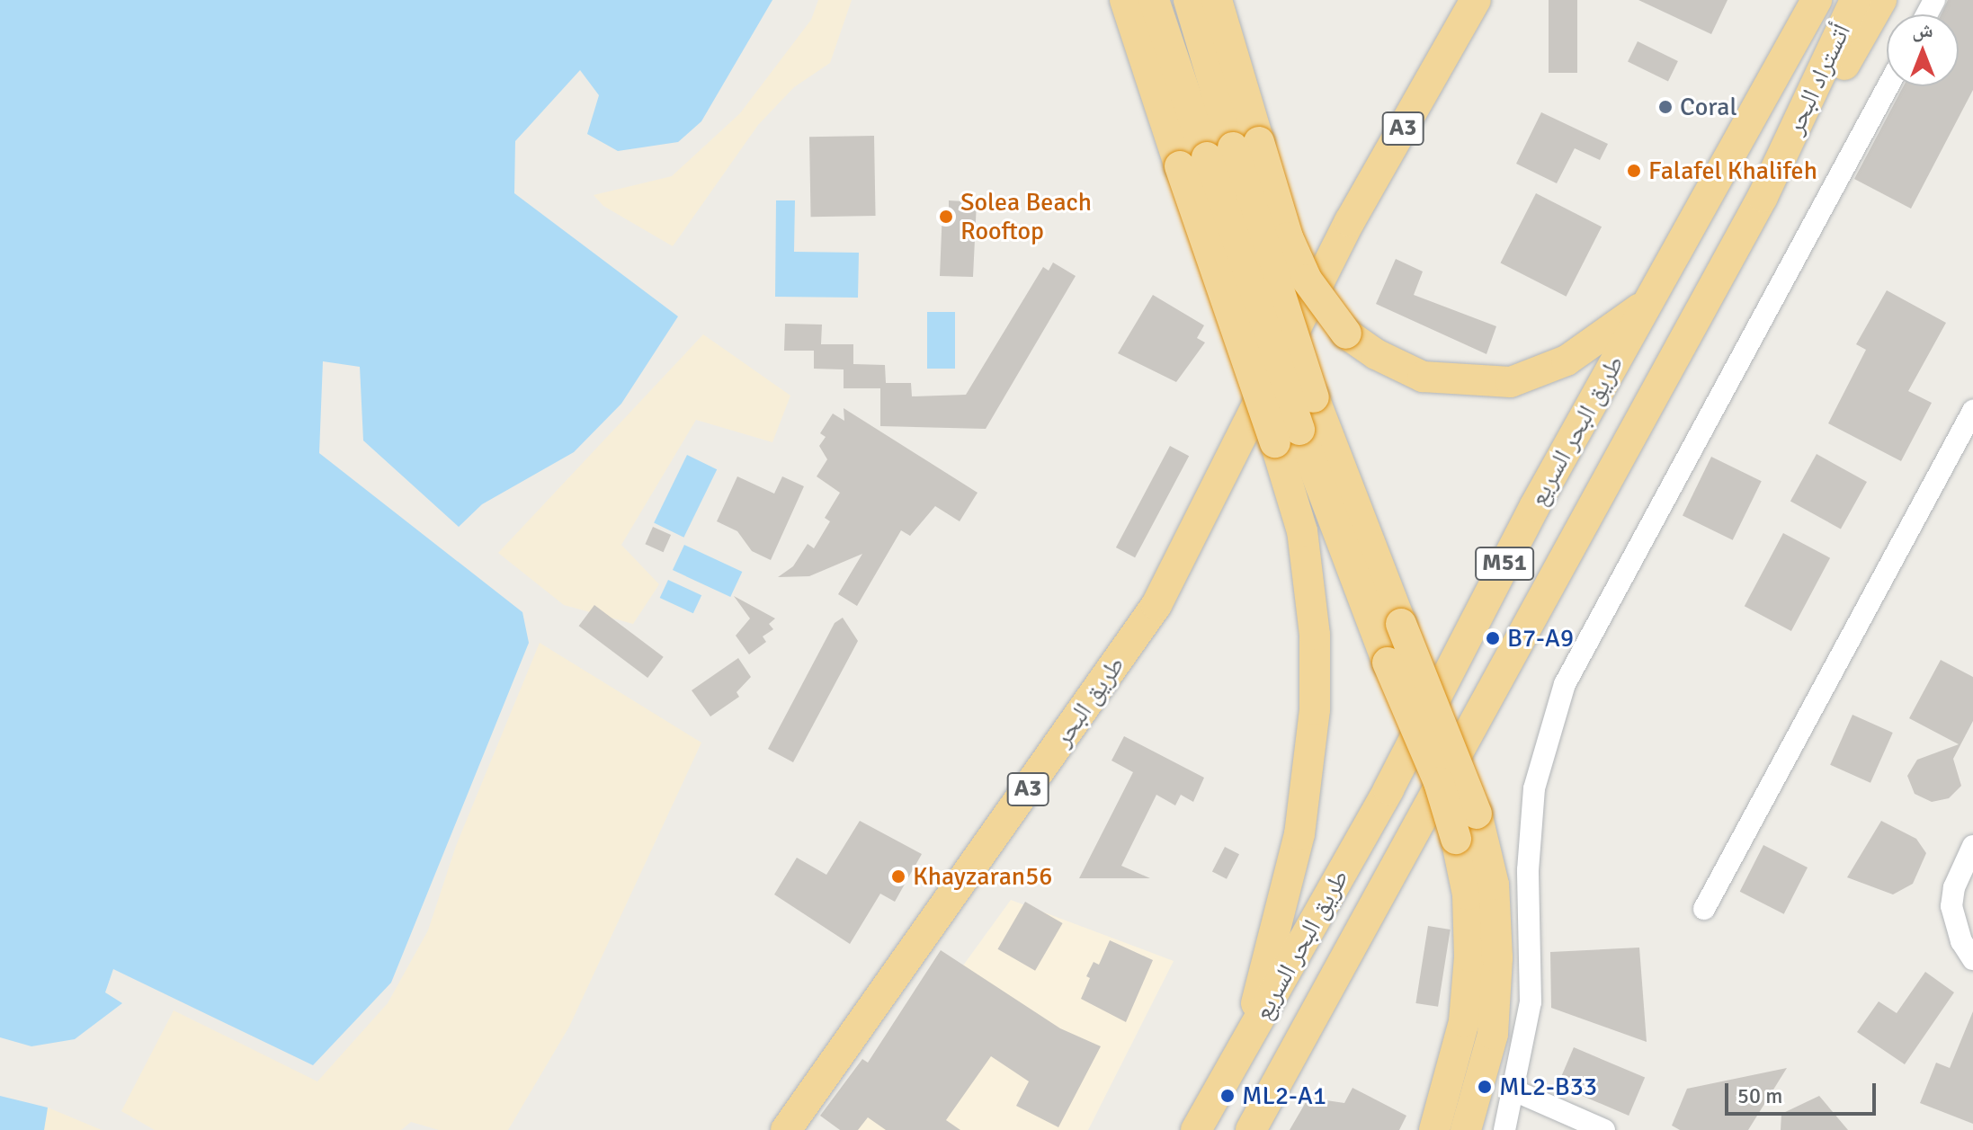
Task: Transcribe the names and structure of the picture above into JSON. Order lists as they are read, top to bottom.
{
  "streets": {
    "highway": [
      "أتستراد البحر",
      "A3",
      "طريق البحر السريع",
      "M51",
      "طريق البحر"
    ]
  },
  "crossings": [
    ["أتستراد البحر", "طريق البحر السريع"]
  ],
  "places": [
    "Coral",
    "Falafel Khalifeh",
    "Solea Beach Rooftop",
    "B7-A9",
    "Khayzaran56",
    "ML2-B33",
    "ML2-A1"
  ],
  "scale_bar": "50 m",
  "north": "top"
}
